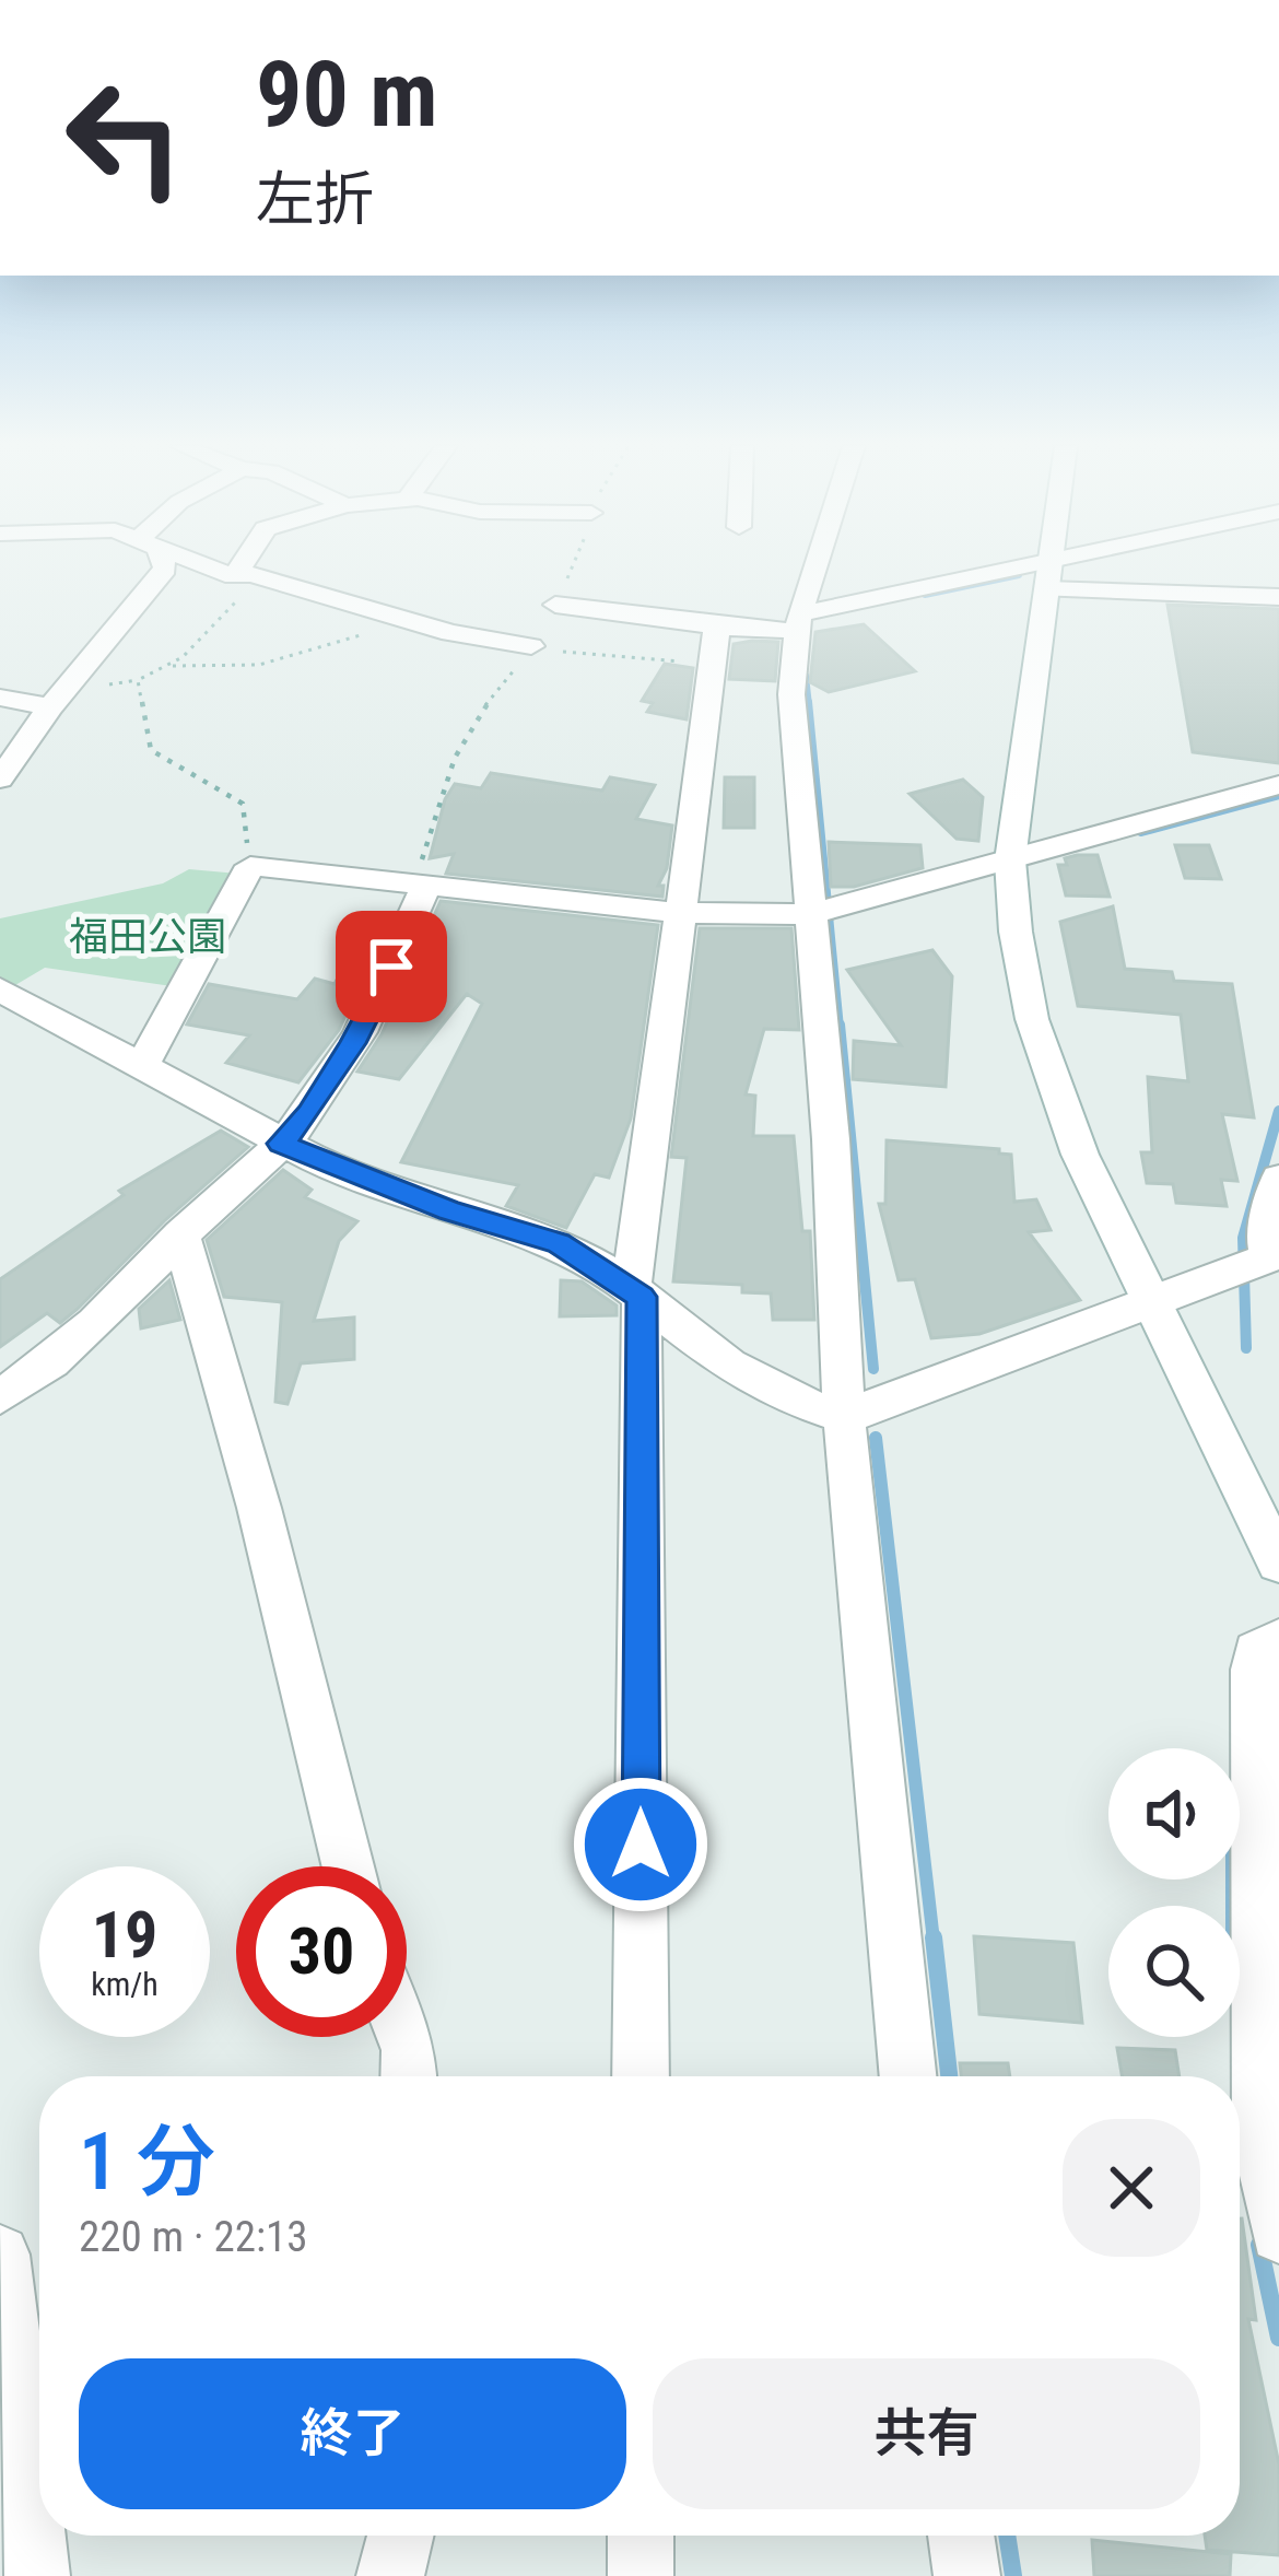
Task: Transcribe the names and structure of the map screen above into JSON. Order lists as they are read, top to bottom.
{
  "parks": ["福田公園"],
  "page": {
    "turn": ["90 m", "左折"],
    "speed": "19 km/h",
    "limit": "30",
    "heading": ["1 分", "220 m · 22:13"],
    "buttons": ["終了", "共有"]
  }
}
